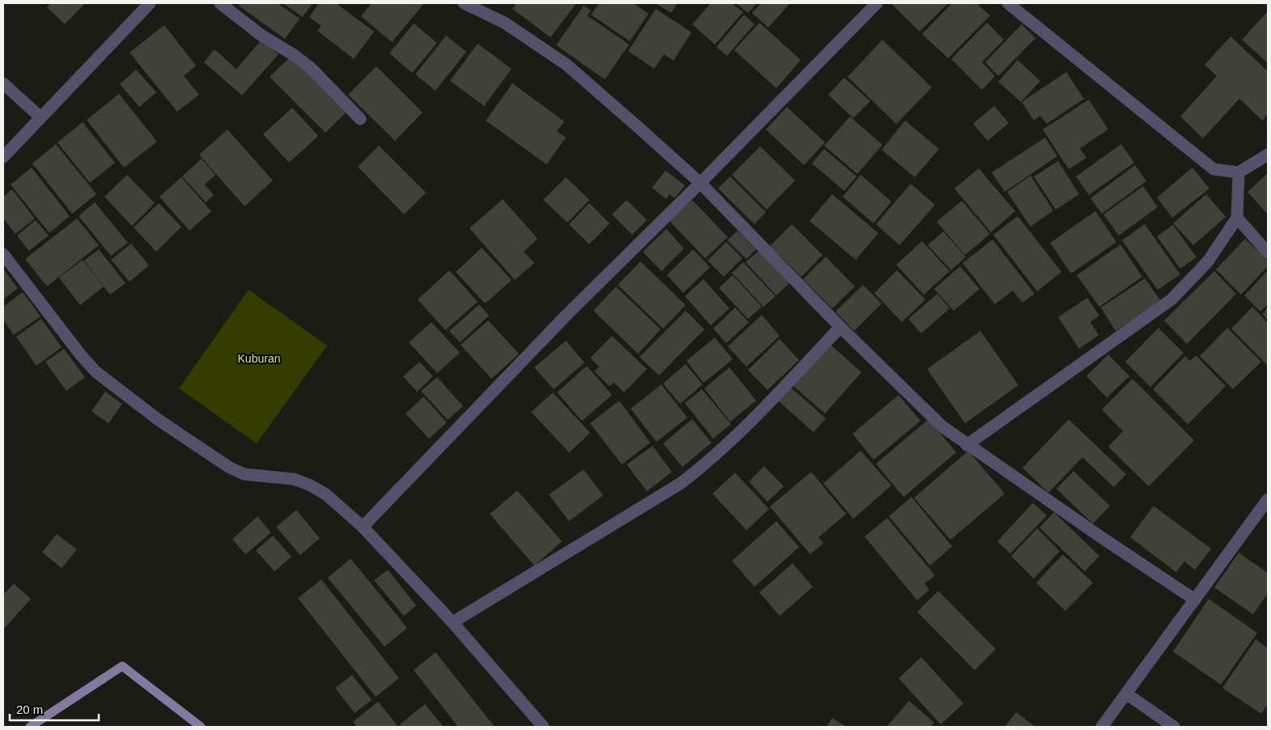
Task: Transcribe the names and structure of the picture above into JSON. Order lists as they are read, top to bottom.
{
  "parks": ["Kuburan"],
  "scale_bar": "20 m"
}
